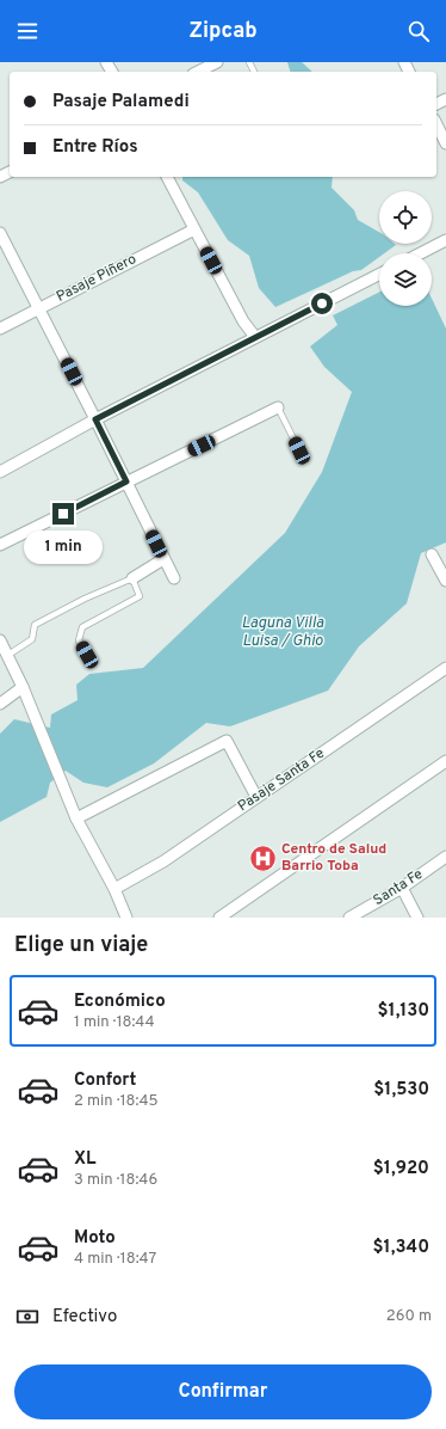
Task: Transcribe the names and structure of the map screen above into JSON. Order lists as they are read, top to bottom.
{
  "streets": {
    "street": ["Pasaje Piñero", "Pasaje Santa Fe", "Santa Fe"]
  },
  "water": ["Laguna Villa Luisa / Ghio"],
  "places": {
    "hospital": ["Centro de Salud Barrio Toba"]
  },
  "page": {
    "header": "Zipcab",
    "banner": ["Pasaje Palamedi", "Entre Ríos"],
    "bubble": "1 min",
    "heading": "Elige un viaje",
    "list": [
      {
        "name": "Económico",
        "note": "1 min · 18:44",
        "value": "$1,130"
      },
      {
        "name": "Confort",
        "note": "2 min · 18:45",
        "value": "$1,530"
      },
      {
        "name": "XL",
        "note": "3 min · 18:46",
        "value": "$1,920"
      },
      {
        "name": "Moto",
        "note": "4 min · 18:47",
        "value": "$1,340"
      }
    ],
    "pay": ["Efectivo", "260 m"],
    "buttons": "Confirmar"
  }
}
